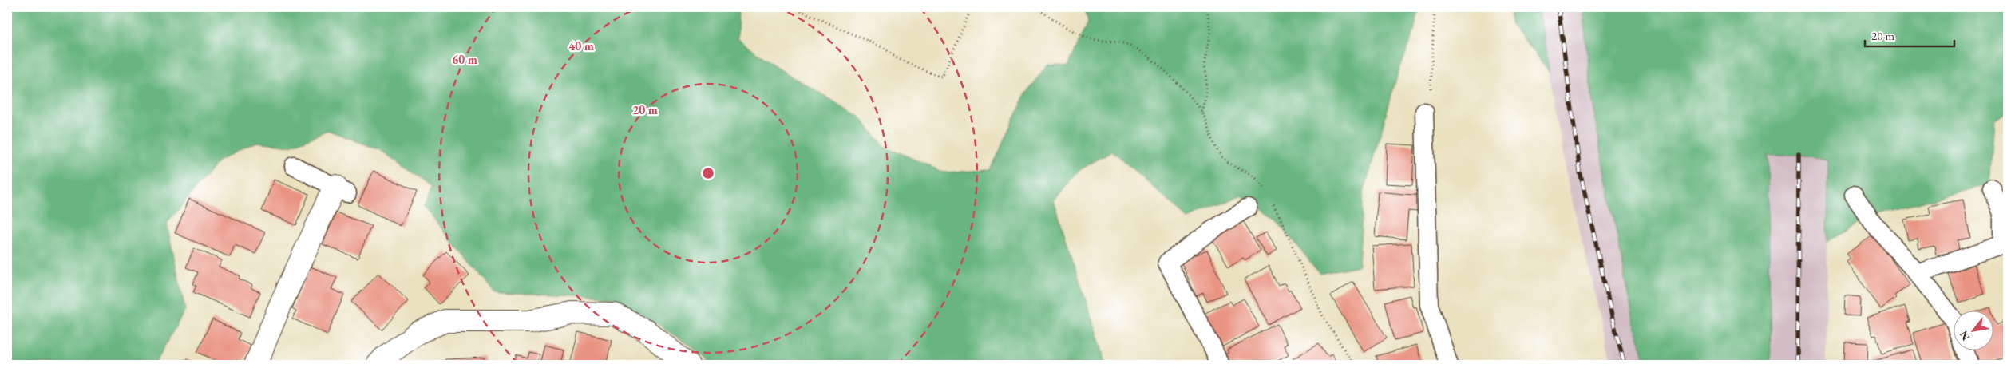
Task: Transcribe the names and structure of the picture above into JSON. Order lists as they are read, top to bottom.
{
  "scale_bar": "20 m",
  "north": "bottom left",
  "rings": ["40 m", "60 m", "20 m"]
}
